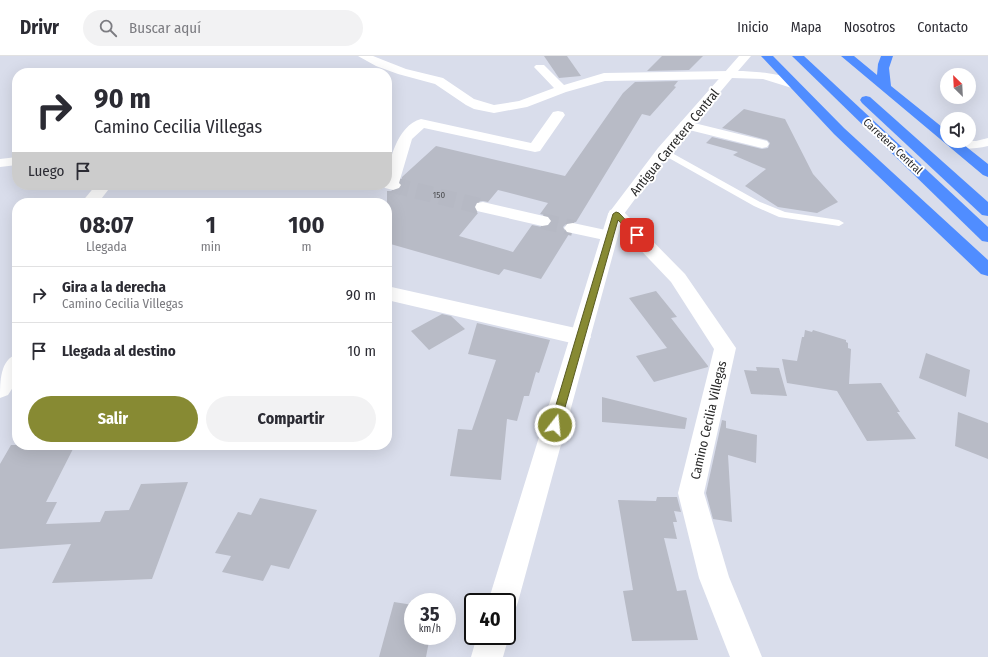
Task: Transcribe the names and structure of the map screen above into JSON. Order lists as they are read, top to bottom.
{
  "streets": {
    "highway": ["Carretera Central"],
    "street": ["Antigua Carretera Central", "Camino Cecilia Villegas"]
  },
  "crossings": [
    ["Antigua Carretera Central", "Camino Cecilia Villegas"]
  ],
  "house_numbers": ["150"],
  "north": "top left",
  "page": {
    "header": "Drivr",
    "search": "Buscar aquí",
    "nav": [
      "Inicio",
      "Mapa",
      "Nosotros",
      "Contacto"
    ],
    "turn": ["90 m", "Camino Cecilia Villegas"],
    "then": "Luego",
    "eta": [
      "08:07",
      "Llegada",
      "1",
      "min",
      "100",
      "m"
    ],
    "list": [
      {
        "name": "Gira a la derecha",
        "note": "Camino Cecilia Villegas",
        "value": "90 m"
      },
      {
        "name": "Llegada al destino",
        "value": "10 m"
      }
    ],
    "buttons": ["Salir", "Compartir"],
    "speed": "35 km/h",
    "limit": "40"
  }
}
